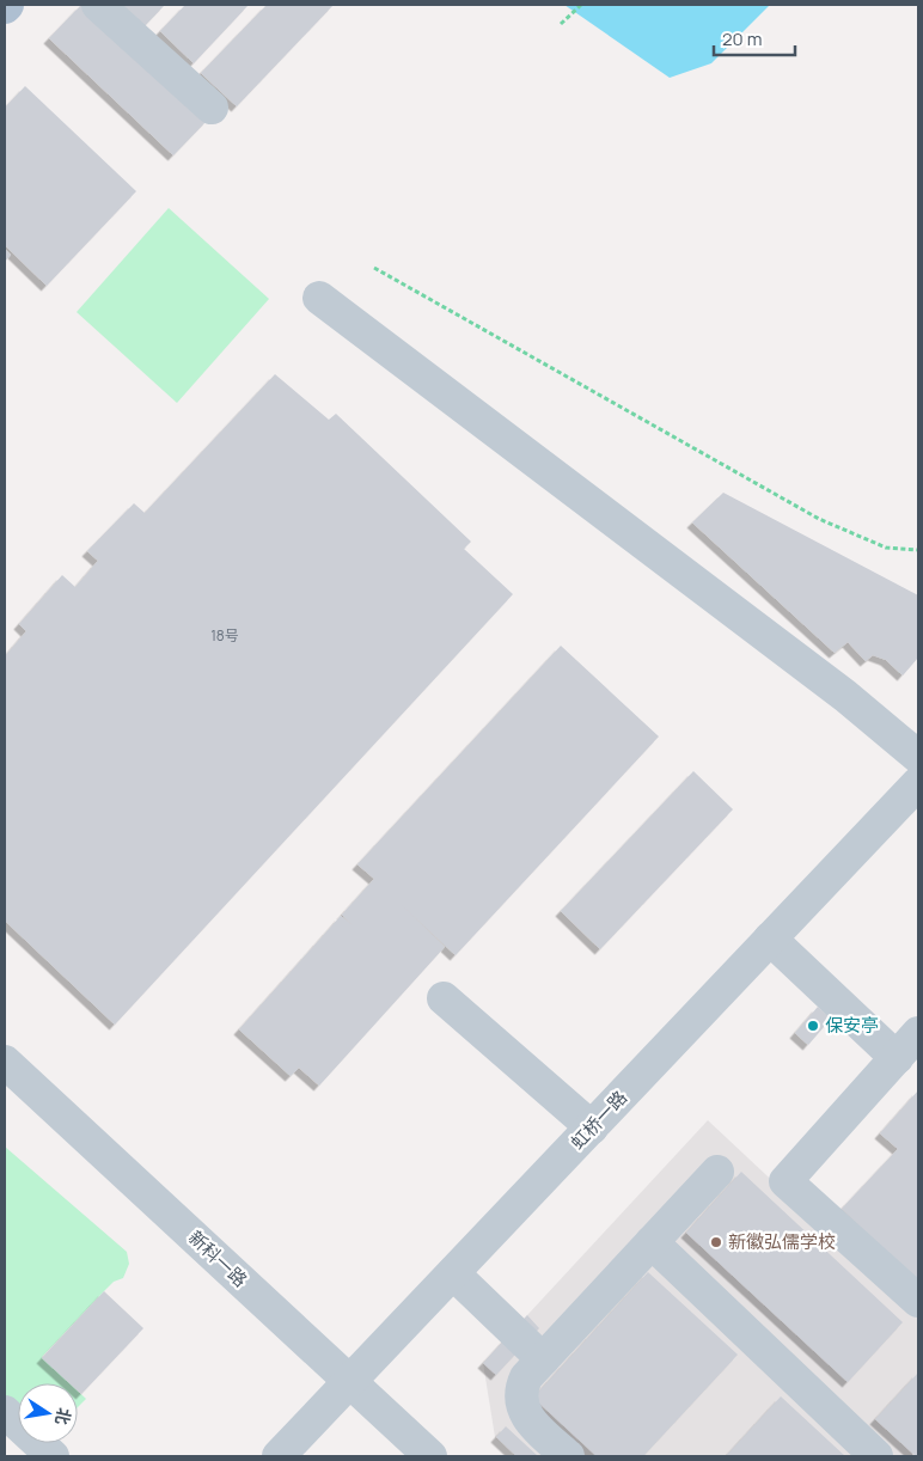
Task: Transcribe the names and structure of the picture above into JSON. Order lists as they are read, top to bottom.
{
  "streets": {
    "street": ["虹桥一路", "新科一路"]
  },
  "crossings": [
    ["虹桥一路", "新科一路"]
  ],
  "places": ["保安亭", "新徽弘儒学校"],
  "house_numbers": ["18号"],
  "scale_bar": "20 m",
  "north": "right"
}
